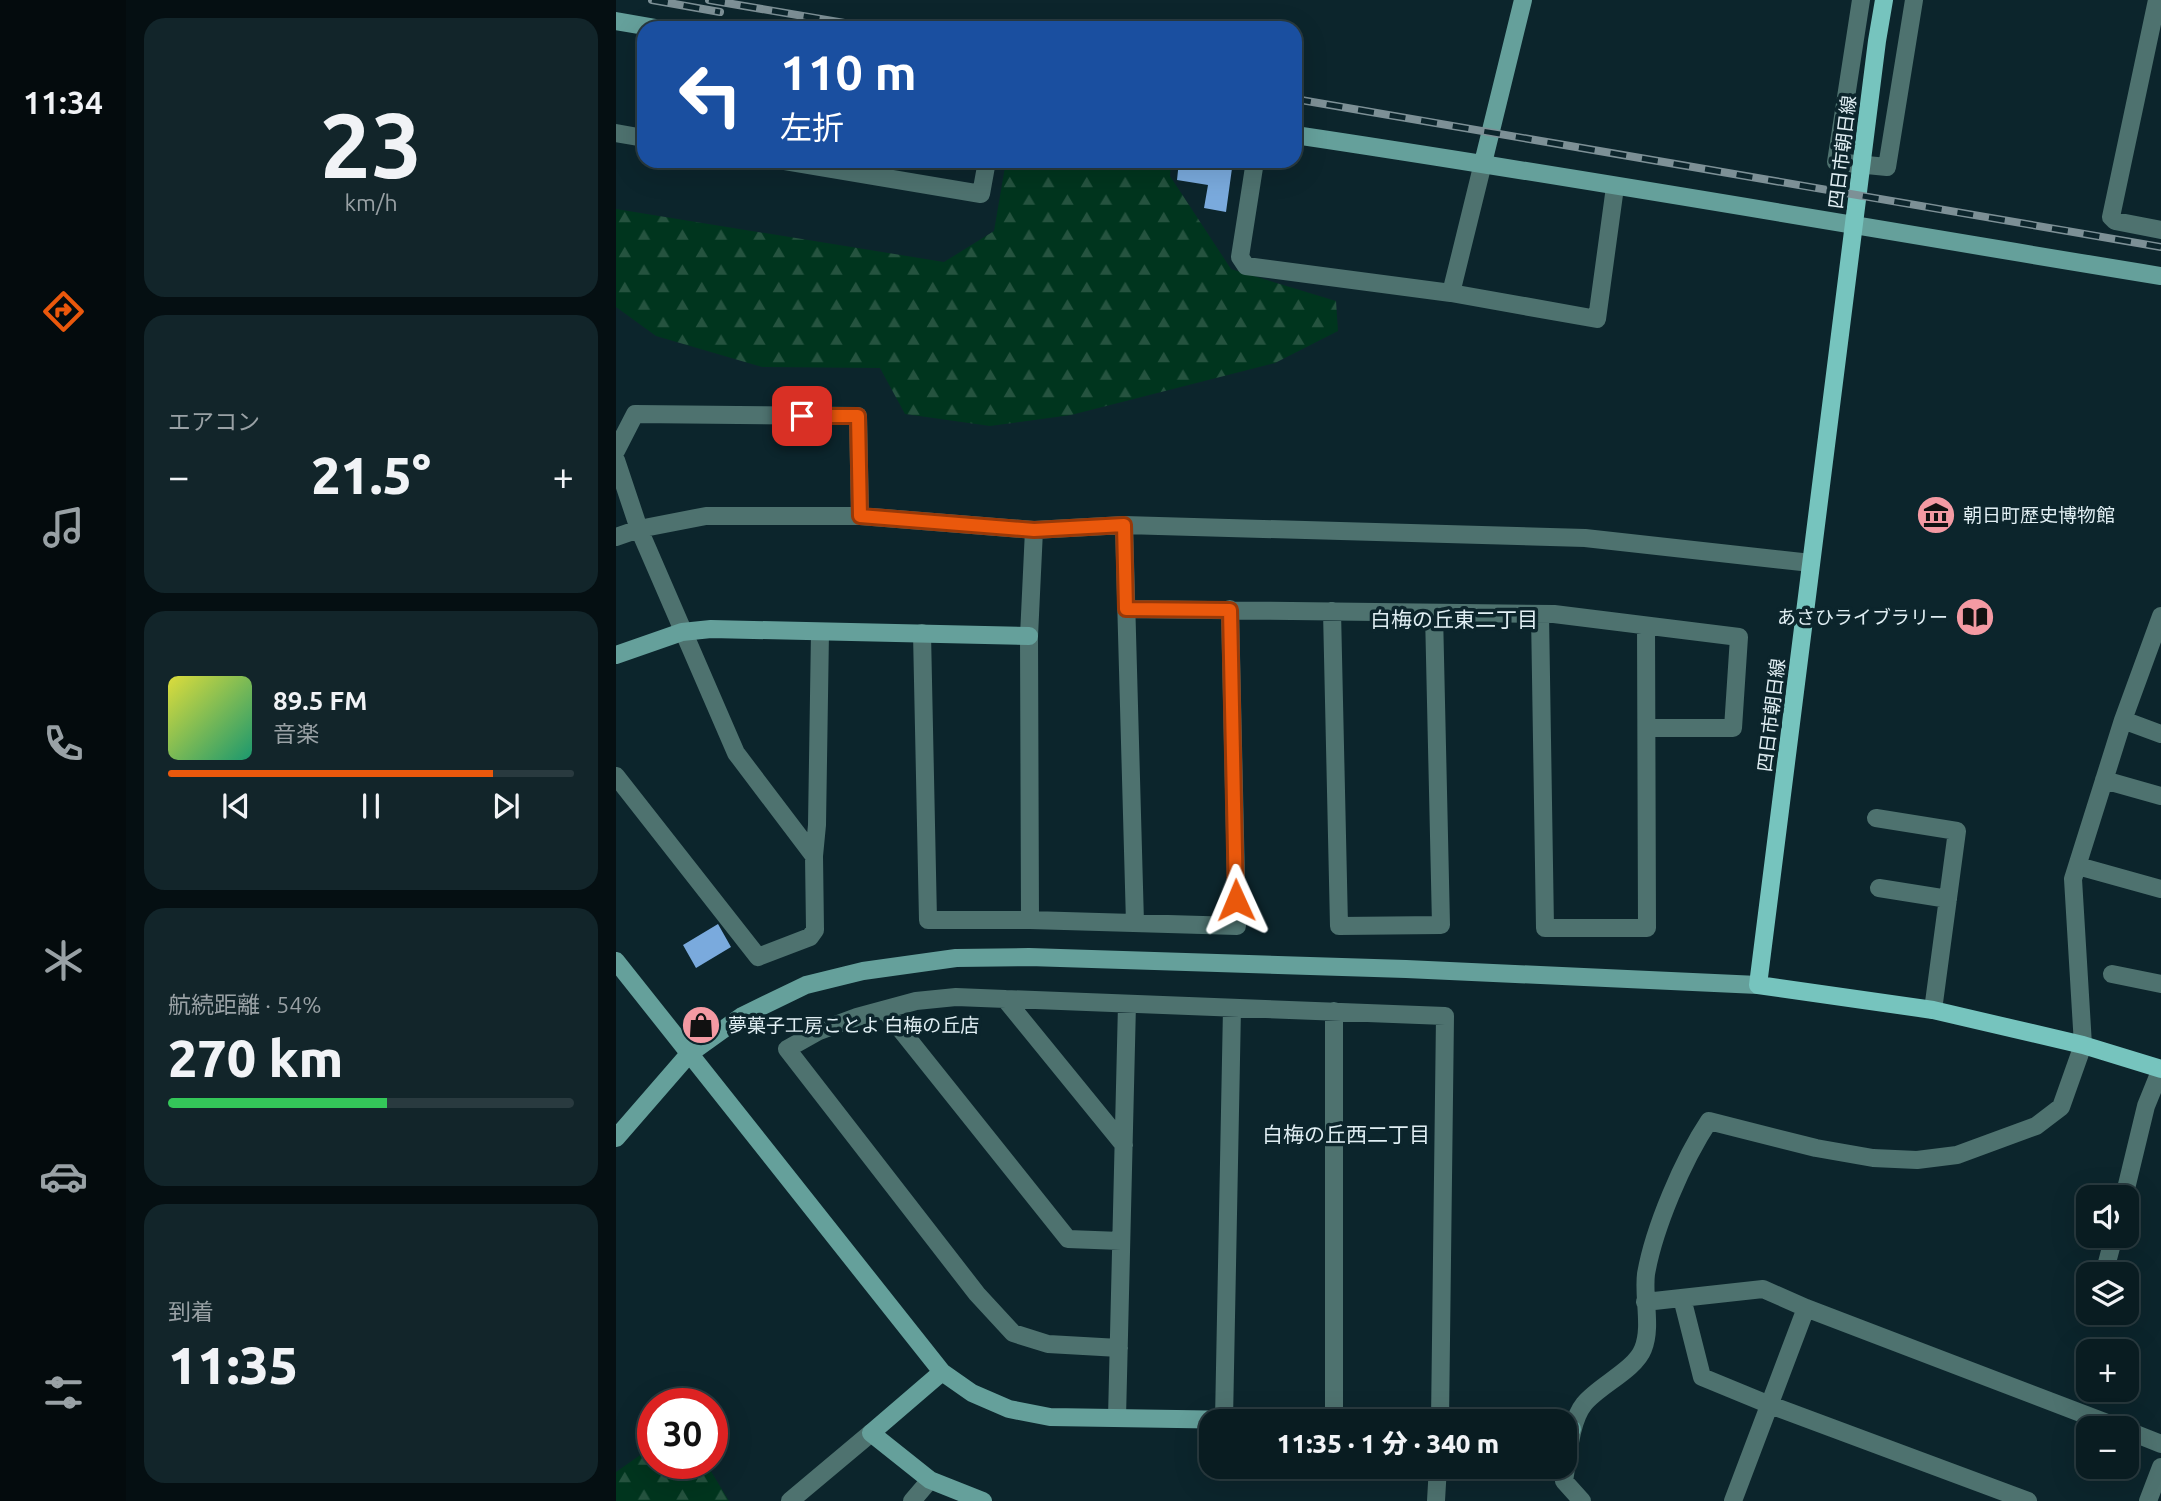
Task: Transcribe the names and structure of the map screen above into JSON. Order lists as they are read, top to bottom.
{
  "streets": {
    "main road": ["四日市朝日線"]
  },
  "districts": ["白梅の丘東二丁目", "白梅の丘西二丁目"],
  "places": {
    "museum": ["朝日町歴史博物館"],
    "library": ["あさひライブラリー"],
    "shop": ["夢菓子工房ことよ 白梅の丘店"]
  },
  "page": {
    "tabs": "11:34",
    "tile": [
      ["23", "km/h"],
      "エアコン",
      ["航続距離 · 54%", "270 km"],
      ["到着", "11:35"]
    ],
    "turn": ["110 m", "左折"],
    "heat": ["−", "21.5°", "+"],
    "song": ["89.5 FM", "音楽"],
    "map_buttons": ["+", "−"],
    "limit": "30",
    "trip": "11:35 · 1 分 · 340 m"
  }
}
